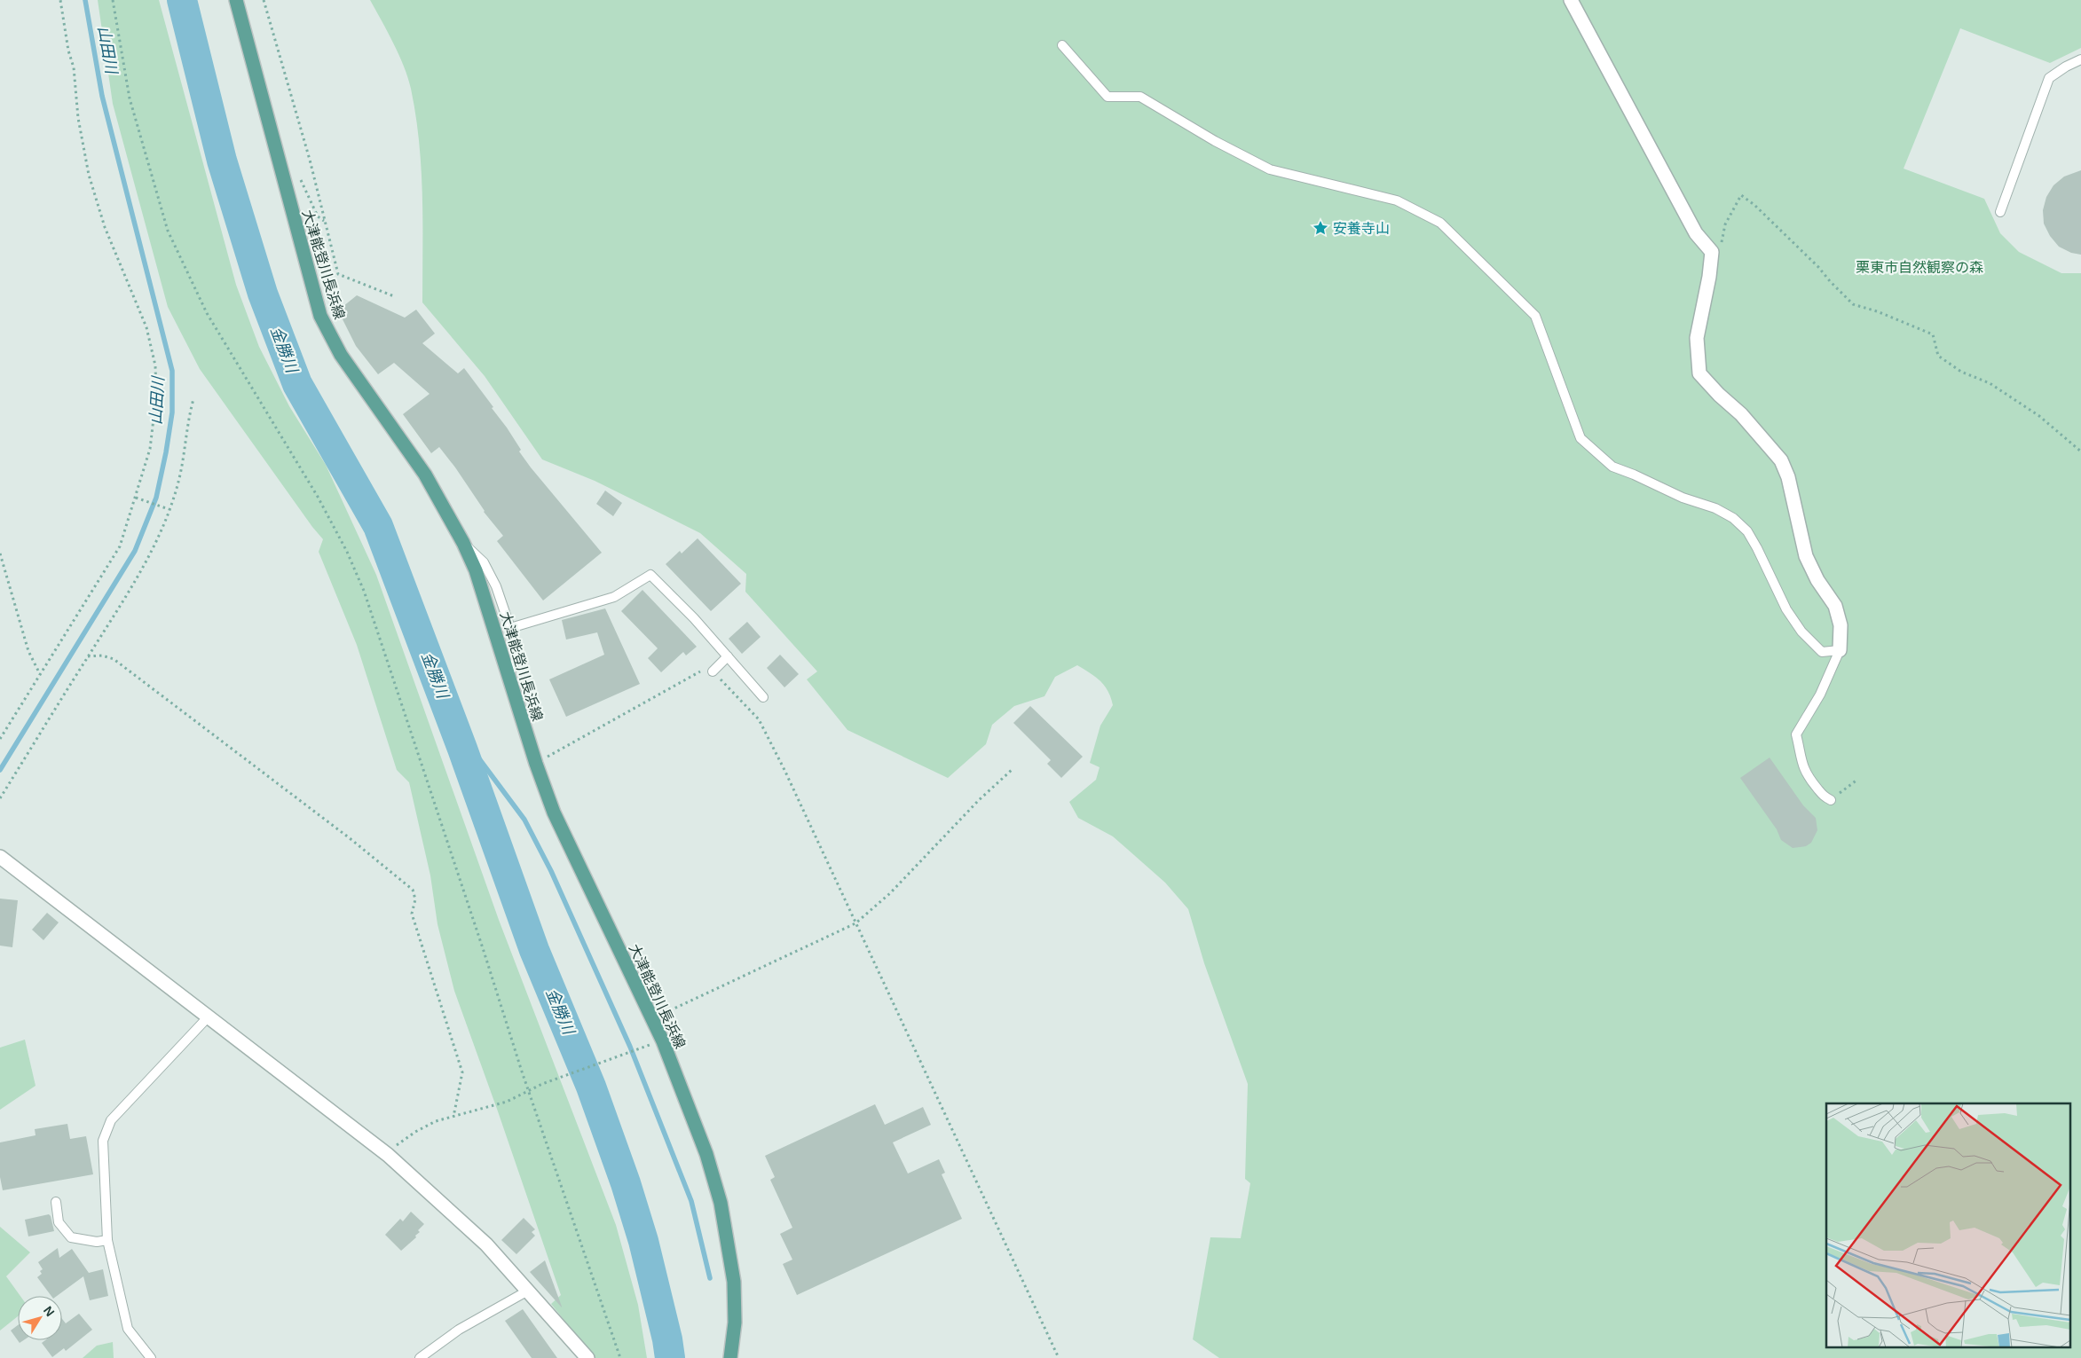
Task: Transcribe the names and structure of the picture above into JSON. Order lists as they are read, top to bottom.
{
  "streets": {
    "main road": ["大津能登川長浜線"]
  },
  "water": ["山田川", "金勝川"],
  "parks": ["栗東市自然観察の森"],
  "places": {
    "place": ["安養寺山"]
  },
  "north": "top right"
}
